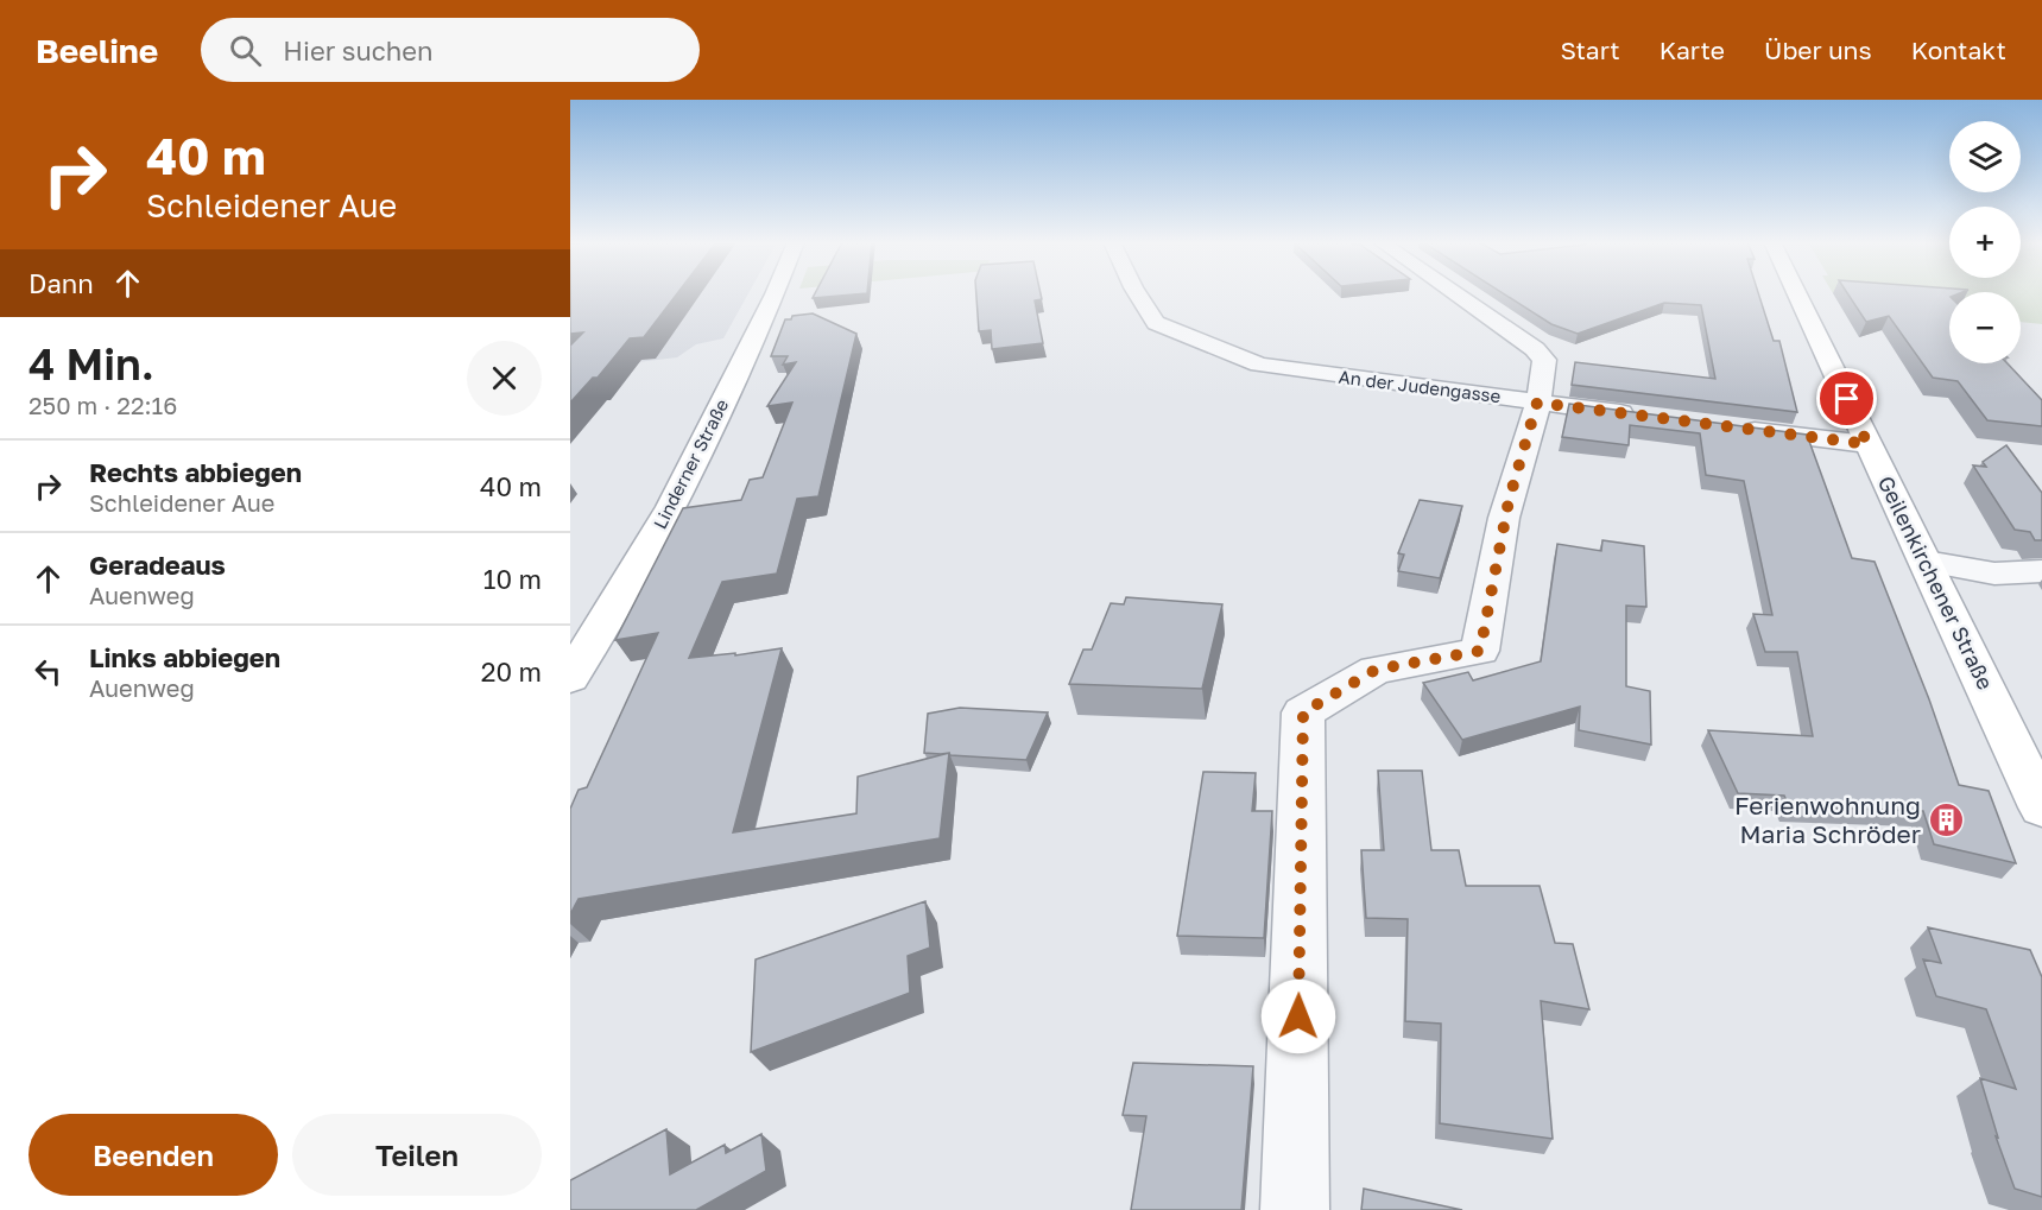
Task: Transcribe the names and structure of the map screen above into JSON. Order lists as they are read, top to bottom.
{
  "streets": {
    "street": ["An der Judengasse", "Linderner Straße", "Geilenkirchener Straße"]
  },
  "places": {
    "building": ["Ferienwohnung Maria Schröder"]
  },
  "page": {
    "header": "Beeline",
    "search": "Hier suchen",
    "nav": [
      "Start",
      "Karte",
      "Über uns",
      "Kontakt"
    ],
    "turn": ["40 m", "Schleidener Aue"],
    "map_buttons": ["+", "−"],
    "then": "Dann",
    "heading": ["4 Min.", "250 m · 22:16"],
    "list": [
      {
        "name": "Rechts abbiegen",
        "note": "Schleidener Aue",
        "value": "40 m"
      },
      {
        "name": "Geradeaus",
        "note": "Auenweg",
        "value": "10 m"
      },
      {
        "name": "Links abbiegen",
        "note": "Auenweg",
        "value": "20 m"
      }
    ],
    "buttons": ["Beenden", "Teilen"]
  }
}
